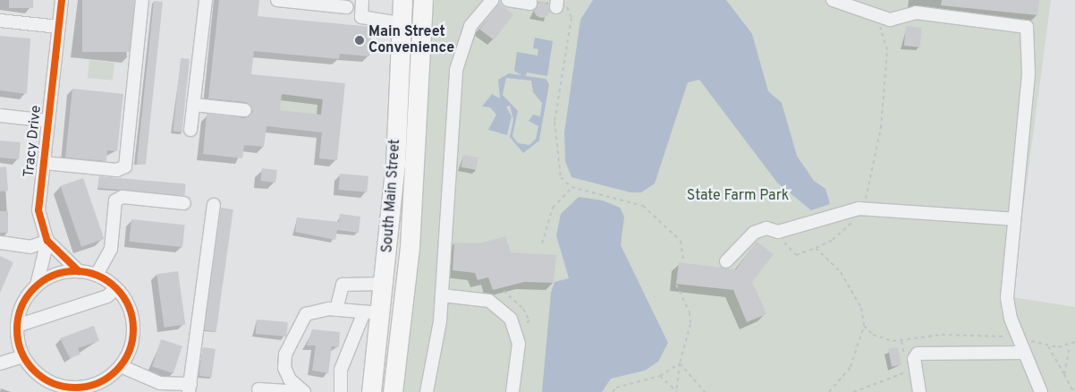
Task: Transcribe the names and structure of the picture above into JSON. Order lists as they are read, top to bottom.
{
  "streets": {
    "highway": ["South Main Street"],
    "street": ["Tracy Drive"]
  },
  "parks": ["State Farm Park"],
  "places": ["Main Street Convenience"]
}
